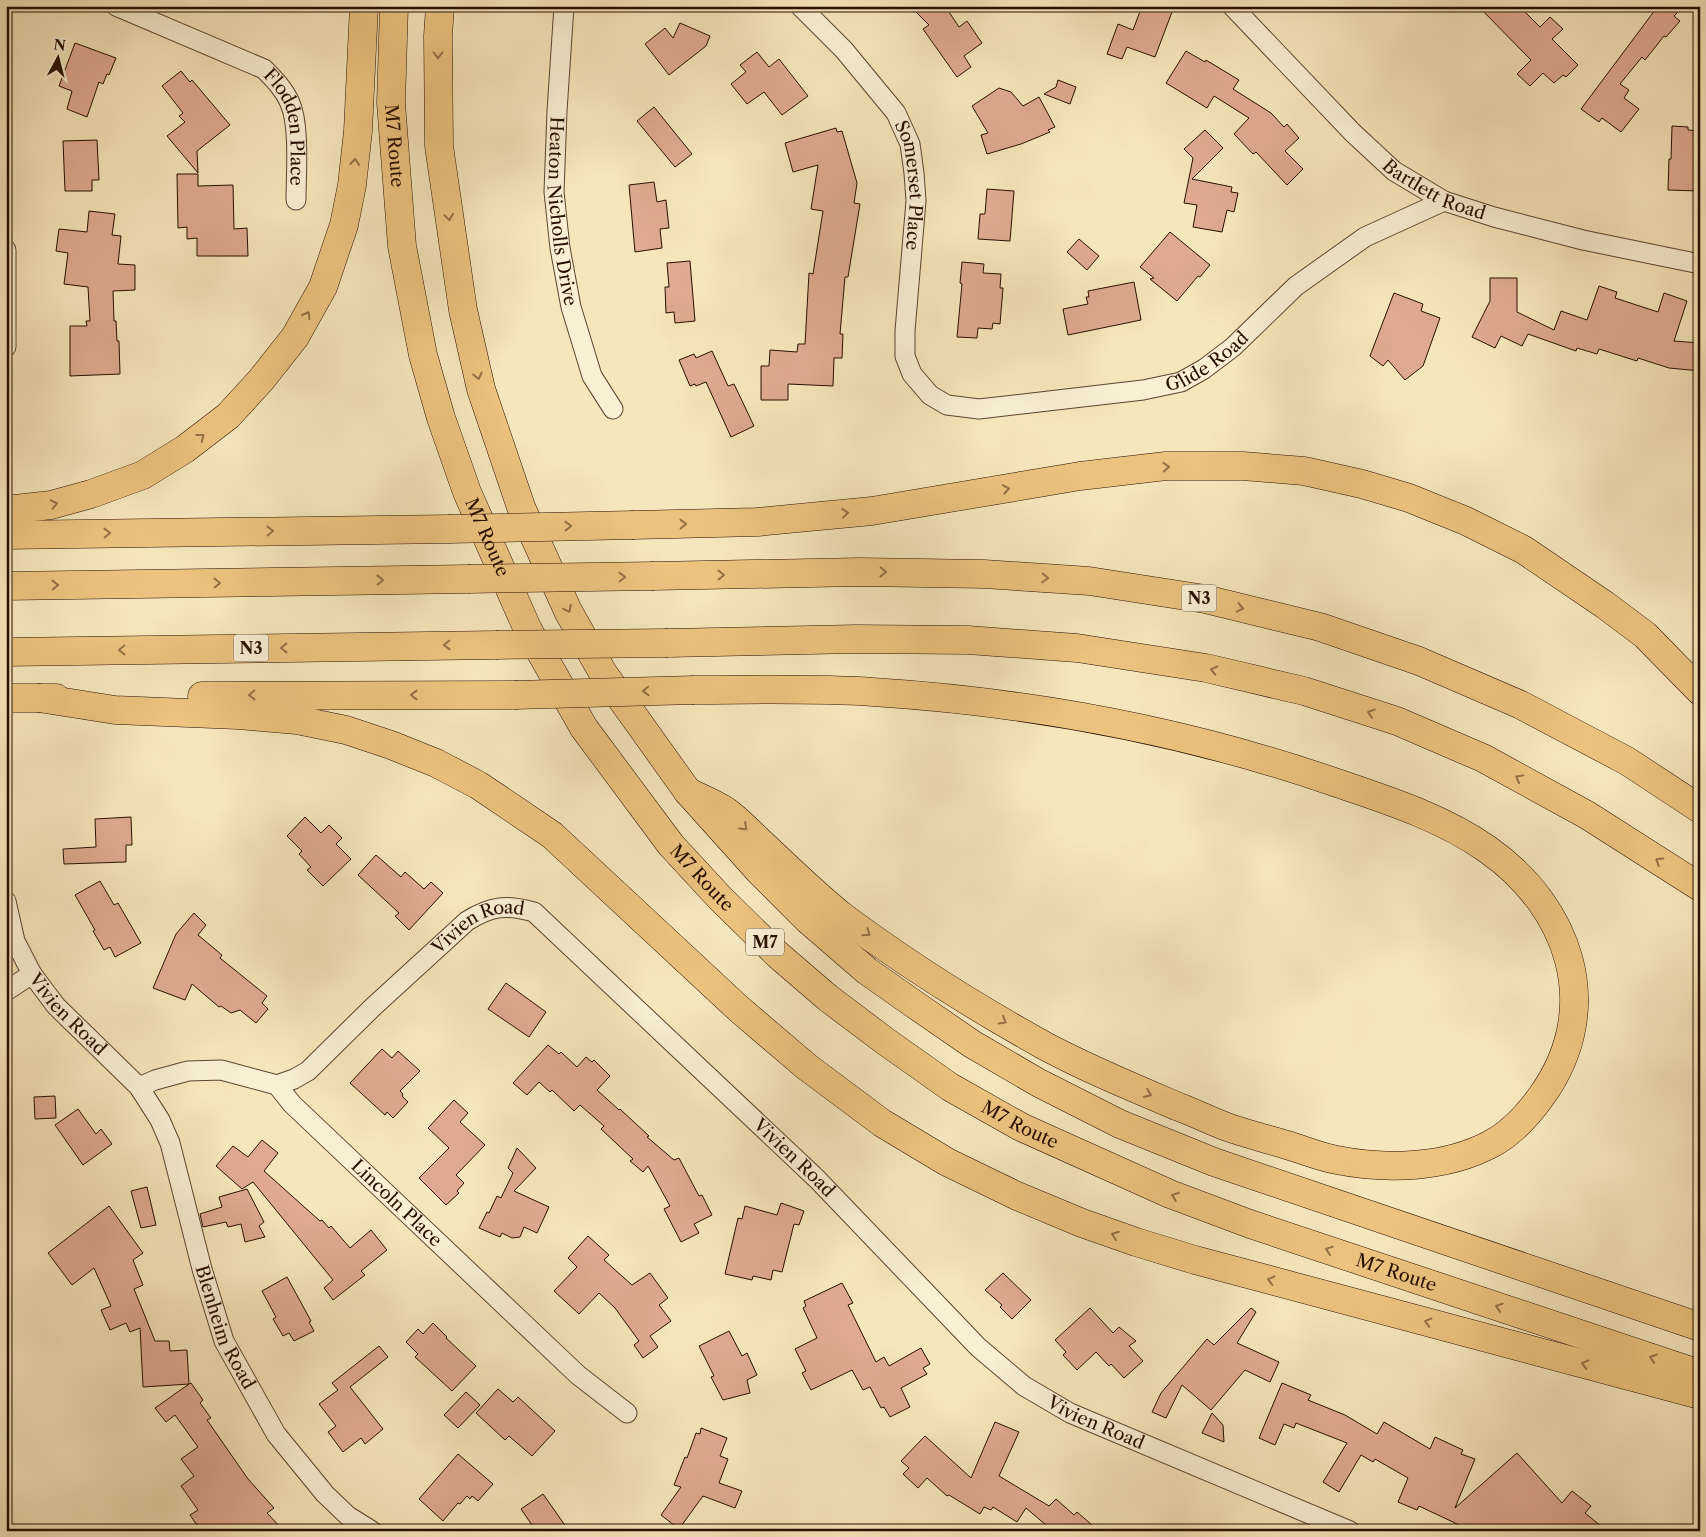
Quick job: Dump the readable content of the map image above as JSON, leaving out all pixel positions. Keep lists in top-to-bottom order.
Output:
{
  "streets": {
    "highway": ["M7 Route", "N3", "M7"],
    "street": [
      "Flodden Place",
      "Somerset Place",
      "Bartlett Road",
      "Heaton Nicholls Drive",
      "Glide Road",
      "Vivien Road",
      "Lincoln Place",
      "Blenheim Road"
    ]
  },
  "crossings": [
    ["Somerset Place", "Glide Road"],
    ["Bartlett Road", "Glide Road"],
    ["Vivien Road", "Lincoln Place"],
    ["Vivien Road", "Blenheim Road"]
  ],
  "north": "top"
}
